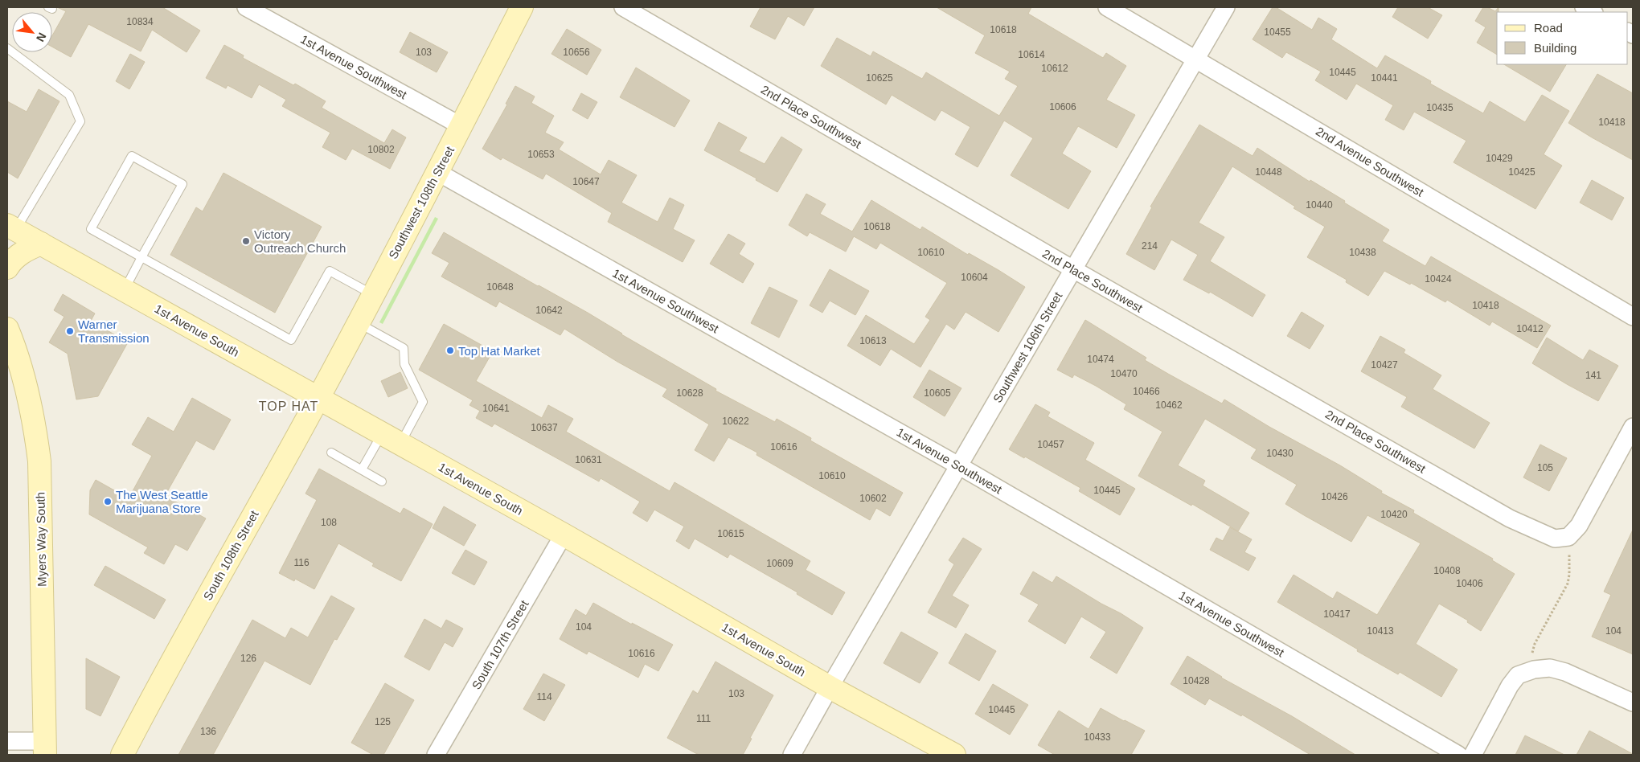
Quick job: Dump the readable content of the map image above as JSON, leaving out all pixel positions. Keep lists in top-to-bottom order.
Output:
{
  "streets": {
    "street": [
      "1st Avenue Southwest",
      "2nd Place Southwest",
      "2nd Avenue Southwest",
      "Southwest 108th Street",
      "1st Avenue South",
      "Southwest 106th Street",
      "Myers Way South",
      "South 108th Street",
      "South 107th Street"
    ]
  },
  "crossings": [
    ["1st Avenue Southwest", "Southwest 108th Street"],
    ["1st Avenue Southwest", "Southwest 106th Street"],
    ["2nd Place Southwest", "Southwest 106th Street"],
    ["2nd Avenue Southwest", "Southwest 106th Street"],
    ["Southwest 108th Street", "1st Avenue South"],
    ["Southwest 108th Street", "South 108th Street"],
    ["1st Avenue South", "Southwest 106th Street"],
    ["1st Avenue South", "South 108th Street"],
    ["1st Avenue South", "South 107th Street"]
  ],
  "districts": ["TOP HAT"],
  "places": [
    "Victory Outreach Church",
    "Warner Transmission",
    "Top Hat Market",
    "The West Seattle Marijuana Store"
  ],
  "house_numbers": [
    "10834",
    "10618",
    "10455",
    "103",
    "10656",
    "10614",
    "10612",
    "10445",
    "10625",
    "10441",
    "10606",
    "10435",
    "10418",
    "10802",
    "10653",
    "10429",
    "10448",
    "10425",
    "10647",
    "10440",
    "10618",
    "214",
    "10610",
    "10438",
    "10604",
    "10424",
    "10648",
    "10418",
    "10642",
    "10412",
    "10613",
    "10474",
    "10427",
    "10470",
    "141",
    "10466",
    "10628",
    "10605",
    "10462",
    "10641",
    "10622",
    "10637",
    "10457",
    "10616",
    "10430",
    "10631",
    "105",
    "10610",
    "10445",
    "10426",
    "10602",
    "10420",
    "108",
    "10615",
    "116",
    "10609",
    "10408",
    "10406",
    "10417",
    "104",
    "10413",
    "104",
    "10616",
    "126",
    "10428",
    "103",
    "114",
    "10445",
    "111",
    "125",
    "136",
    "10433"
  ],
  "legend": ["Road", "Building"],
  "north": "bottom right"
}
